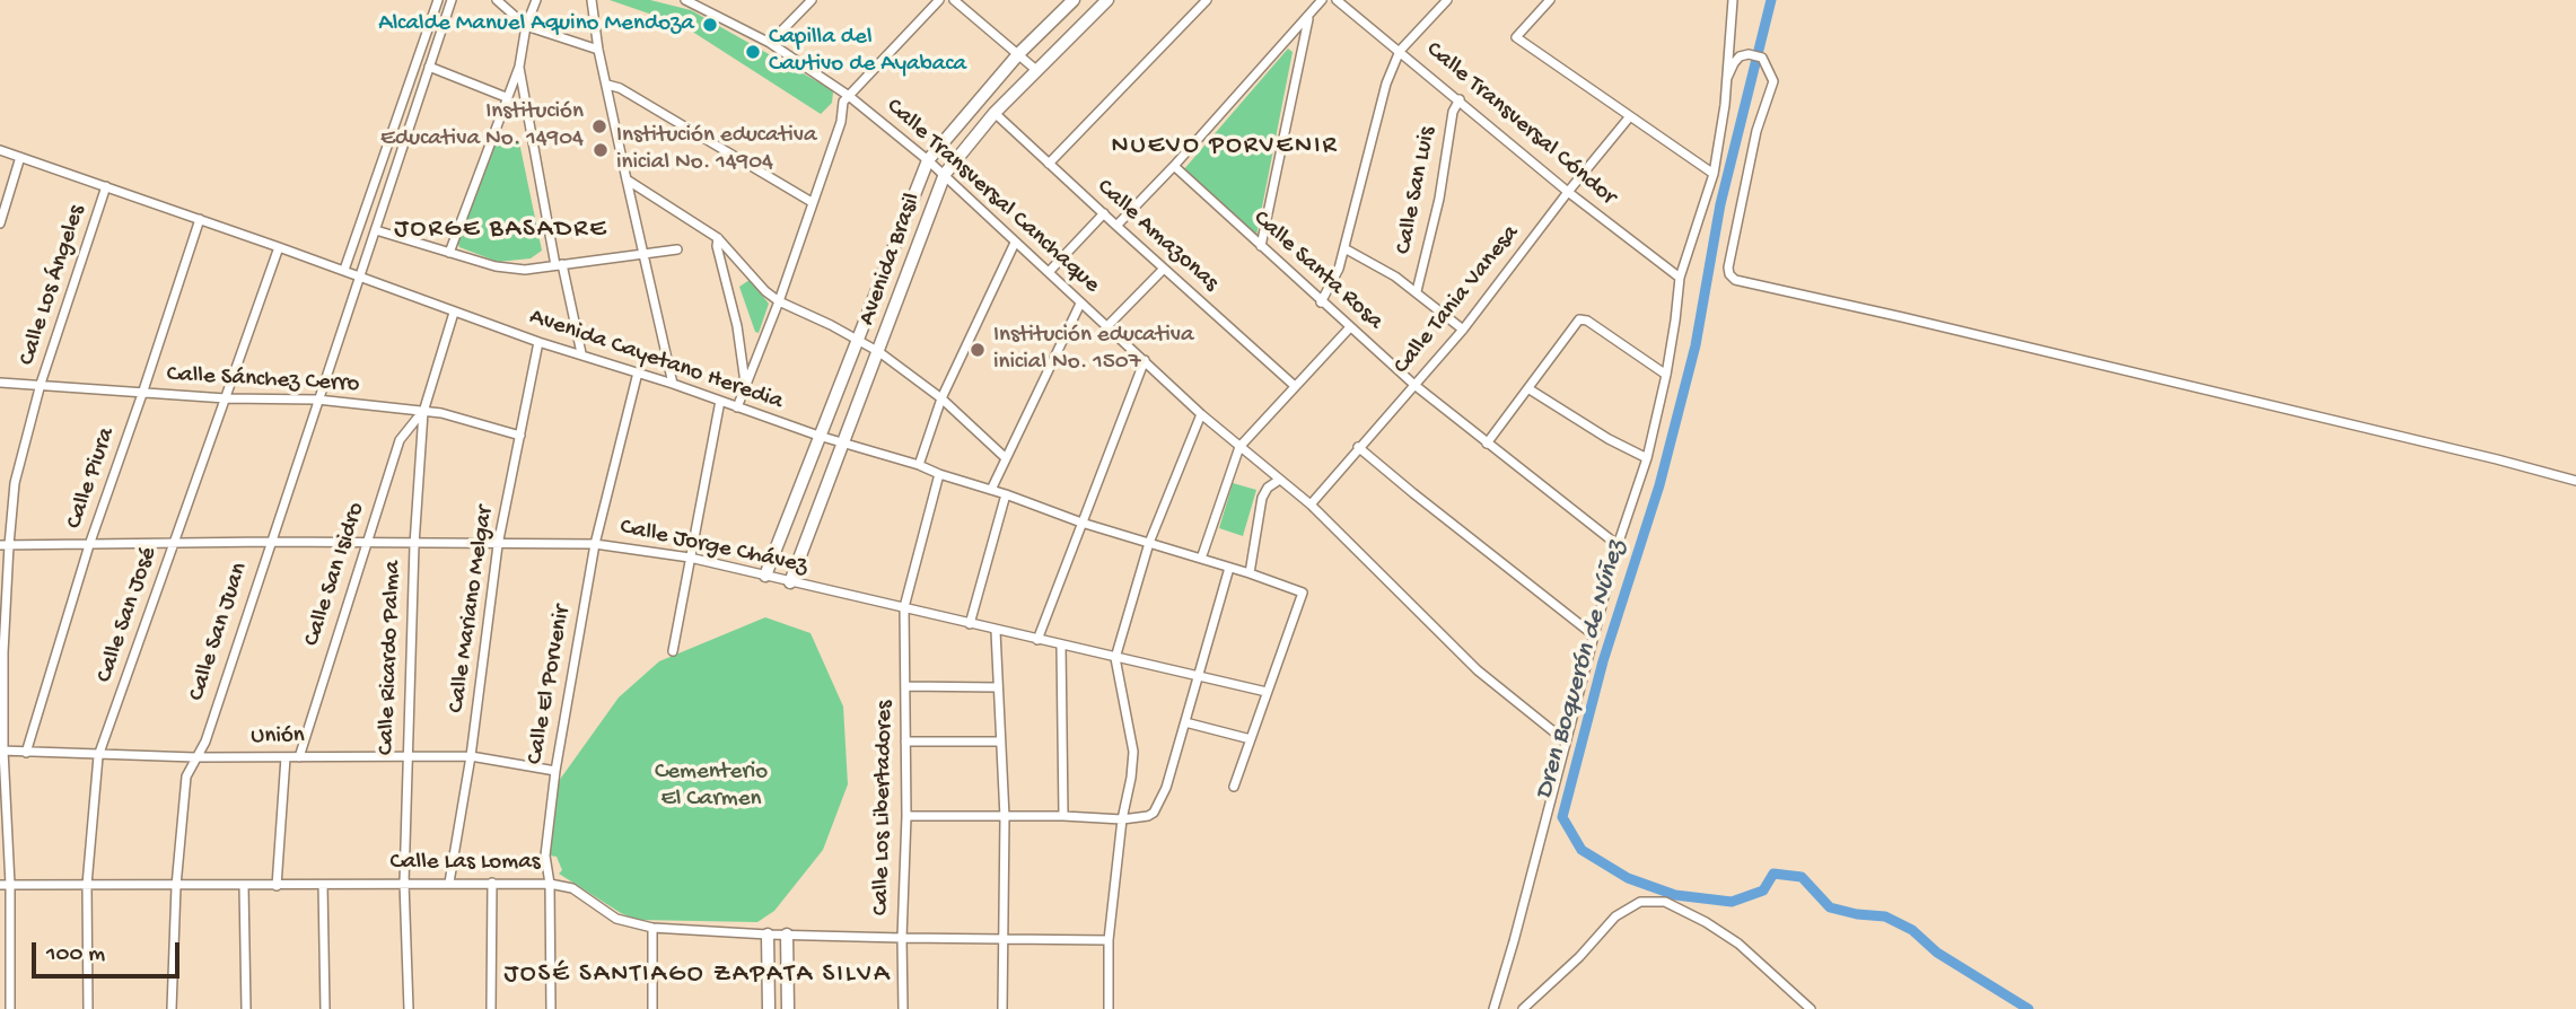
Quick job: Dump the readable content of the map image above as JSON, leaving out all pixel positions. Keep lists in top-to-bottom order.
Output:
{
  "streets": {
    "street": [
      "Calle Transversal Cóndor",
      "Calle San Luis",
      "Calle Transversal Canchaque",
      "Calle Amazonas",
      "Avenida Brasil",
      "Calle Santa Rosa",
      "Calle Los Ángeles",
      "Calle Tania Vanesa",
      "Avenida Cayetano Heredia",
      "Calle Sánchez Cerro",
      "Calle Piura",
      "Calle Jorge Chávez",
      "Calle San Isidro",
      "Calle Mariano Melgar",
      "Calle San José",
      "Calle San Juan",
      "Calle Ricardo Palma",
      "Calle El Porvenir",
      "Unión",
      "Calle Los Libertadores",
      "Calle Las Lomas"
    ]
  },
  "crossings": [
    ["Calle Transversal Cóndor", "Calle San Luis"],
    ["Calle Transversal Cóndor", "Calle Tania Vanesa"],
    ["Calle Transversal Canchaque", "Avenida Brasil"],
    ["Calle Transversal Canchaque", "Calle Tania Vanesa"],
    ["Calle Amazonas", "Avenida Brasil"],
    ["Avenida Brasil", "Avenida Cayetano Heredia"],
    ["Avenida Brasil", "Calle Jorge Chávez"],
    ["Calle Santa Rosa", "Calle Tania Vanesa"],
    ["Calle Los Ángeles", "Avenida Cayetano Heredia"],
    ["Calle Los Ángeles", "Calle Sánchez Cerro"],
    ["Calle Los Ángeles", "Calle Jorge Chávez"],
    ["Calle Los Ángeles", "Unión"],
    ["Calle Los Ángeles", "Calle Las Lomas"],
    ["Avenida Cayetano Heredia", "Calle Piura"],
    ["Avenida Cayetano Heredia", "Calle Jorge Chávez"],
    ["Avenida Cayetano Heredia", "Calle Mariano Melgar"],
    ["Avenida Cayetano Heredia", "Calle San José"],
    ["Avenida Cayetano Heredia", "Calle San Juan"],
    ["Avenida Cayetano Heredia", "Calle Ricardo Palma"],
    ["Avenida Cayetano Heredia", "Calle El Porvenir"],
    ["Avenida Cayetano Heredia", "Calle Los Libertadores"],
    ["Calle Sánchez Cerro", "Calle Piura"],
    ["Calle Sánchez Cerro", "Calle San Isidro"],
    ["Calle Sánchez Cerro", "Calle Mariano Melgar"],
    ["Calle Sánchez Cerro", "Calle San José"],
    ["Calle Sánchez Cerro", "Calle San Juan"],
    ["Calle Sánchez Cerro", "Calle Ricardo Palma"],
    ["Calle Piura", "Calle Jorge Chávez"],
    ["Calle Piura", "Unión"],
    ["Calle Jorge Chávez", "Calle San Isidro"],
    ["Calle Jorge Chávez", "Calle Mariano Melgar"],
    ["Calle Jorge Chávez", "Calle San José"],
    ["Calle Jorge Chávez", "Calle San Juan"],
    ["Calle Jorge Chávez", "Calle Ricardo Palma"],
    ["Calle Jorge Chávez", "Calle El Porvenir"],
    ["Calle Jorge Chávez", "Calle Los Libertadores"],
    ["Calle San Isidro", "Calle Ricardo Palma"],
    ["Calle San Isidro", "Unión"],
    ["Calle Mariano Melgar", "Unión"],
    ["Calle Mariano Melgar", "Calle Las Lomas"],
    ["Calle San José", "Unión"],
    ["Calle San José", "Calle Las Lomas"],
    ["Calle San Juan", "Unión"],
    ["Calle San Juan", "Calle Las Lomas"],
    ["Calle Ricardo Palma", "Unión"],
    ["Calle Ricardo Palma", "Calle Las Lomas"],
    ["Calle El Porvenir", "Unión"],
    ["Calle El Porvenir", "Calle Las Lomas"],
    ["Calle Los Libertadores", "Calle Las Lomas"]
  ],
  "districts": ["NUEVO PORVENIR", "JORGE BASADRE", "JOSÉ SANTIAGO ZAPATA SILVA"],
  "water": ["Dren Boquerón de Núñez"],
  "parks": ["Cementerio El Carmen"],
  "places": [
    "Alcalde Manuel Aquino Mendoza",
    "Capilla del Cautivo de Ayabaca",
    "Institución Educativa No. 14904",
    "Institución educativa inicial No. 14904",
    "Institución educativa inicial No. 1507"
  ],
  "scale_bar": "100 m"
}
